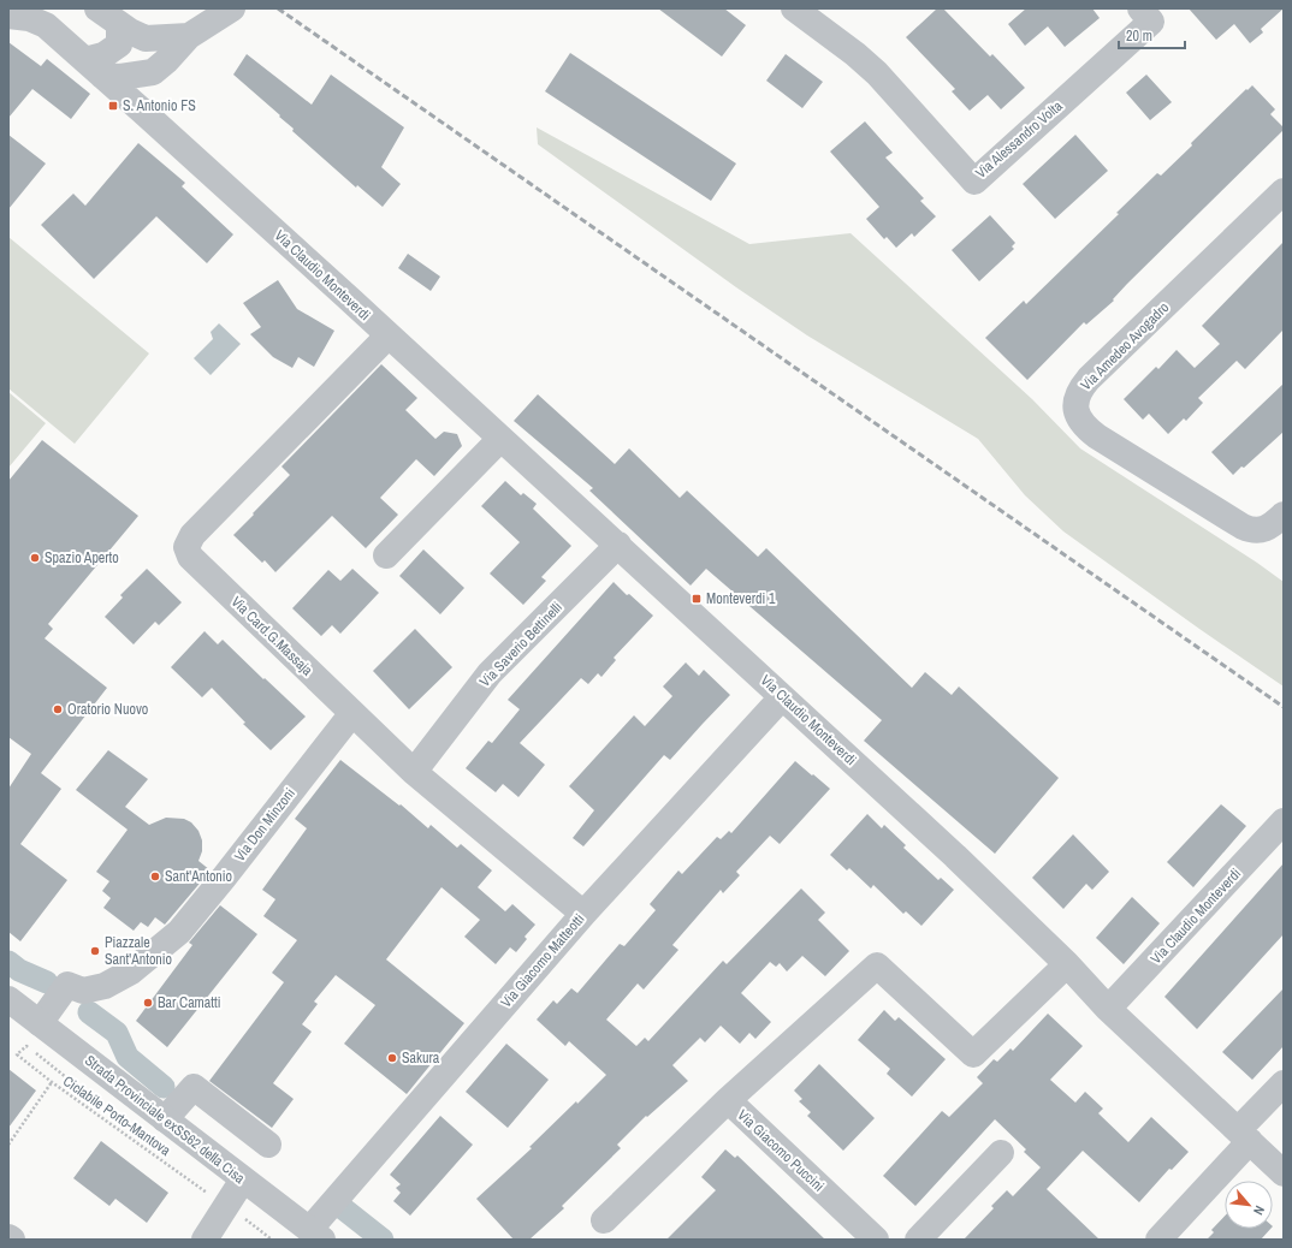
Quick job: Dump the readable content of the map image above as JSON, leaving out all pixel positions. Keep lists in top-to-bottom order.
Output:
{
  "streets": {
    "street": [
      "Via Alessandro Volta",
      "Via Claudio Monteverdi",
      "Via Amedeo Avogadro",
      "Via Card.G.Massaja",
      "Via Saverio Bettinelli",
      "Via Don Minzoni",
      "Via Giacomo Matteotti",
      "Strada Provinciale exSS62 della Cisa",
      "Via Giacomo Puccini"
    ],
    "path": ["Ciclabile Porto-Mantova"]
  },
  "crossings": [
    ["Via Claudio Monteverdi", "Via Card.G.Massaja"],
    ["Via Claudio Monteverdi", "Via Saverio Bettinelli"],
    ["Via Claudio Monteverdi", "Via Giacomo Matteotti"],
    ["Via Card.G.Massaja", "Via Saverio Bettinelli"],
    ["Via Card.G.Massaja", "Via Don Minzoni"],
    ["Via Card.G.Massaja", "Via Giacomo Matteotti"],
    ["Via Don Minzoni", "Strada Provinciale exSS62 della Cisa"],
    ["Via Giacomo Matteotti", "Strada Provinciale exSS62 della Cisa"]
  ],
  "places": {
    "transit": ["S. Antonio FS", "Monteverdi 1"],
    "other": [
      "Spazio Aperto",
      "Oratorio Nuovo",
      "Sant'Antonio",
      "Piazzale Sant'Antonio",
      "Bar Camatti",
      "Sakura"
    ]
  },
  "scale_bar": "20 m",
  "north": "bottom right"
}
